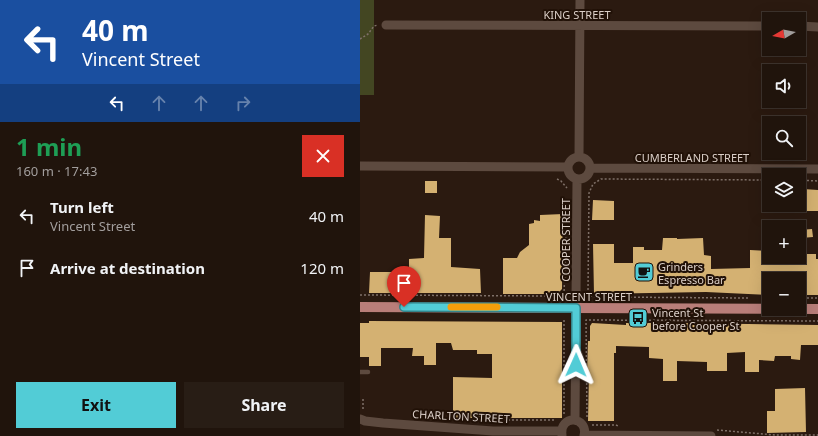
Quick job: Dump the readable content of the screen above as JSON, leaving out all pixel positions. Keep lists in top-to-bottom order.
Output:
{
  "streets": {
    "main road": ["VINCENT STREET"],
    "street": [
      "KING STREET",
      "CUMBERLAND STREET",
      "COOPER STREET",
      "CHARLTON STREET"
    ]
  },
  "crossings": [
    ["CUMBERLAND STREET", "COOPER STREET"],
    ["CUMBERLAND STREET", "VINCENT STREET"],
    ["COOPER STREET", "VINCENT STREET"]
  ],
  "places": {
    "cafe": ["Grinders Espresso Bar"],
    "bus stop": ["Vincent St before Cooper St"]
  },
  "north": "left",
  "page": {
    "turn": ["40 m", "Vincent Street"],
    "map_buttons": ["+", "−"],
    "heading": ["1 min", "160 m · 17:43"],
    "list": [
      {
        "name": "Turn left",
        "note": "Vincent Street",
        "value": "40 m"
      },
      {
        "name": "Arrive at destination",
        "value": "120 m"
      }
    ],
    "buttons": ["Exit", "Share"]
  }
}
